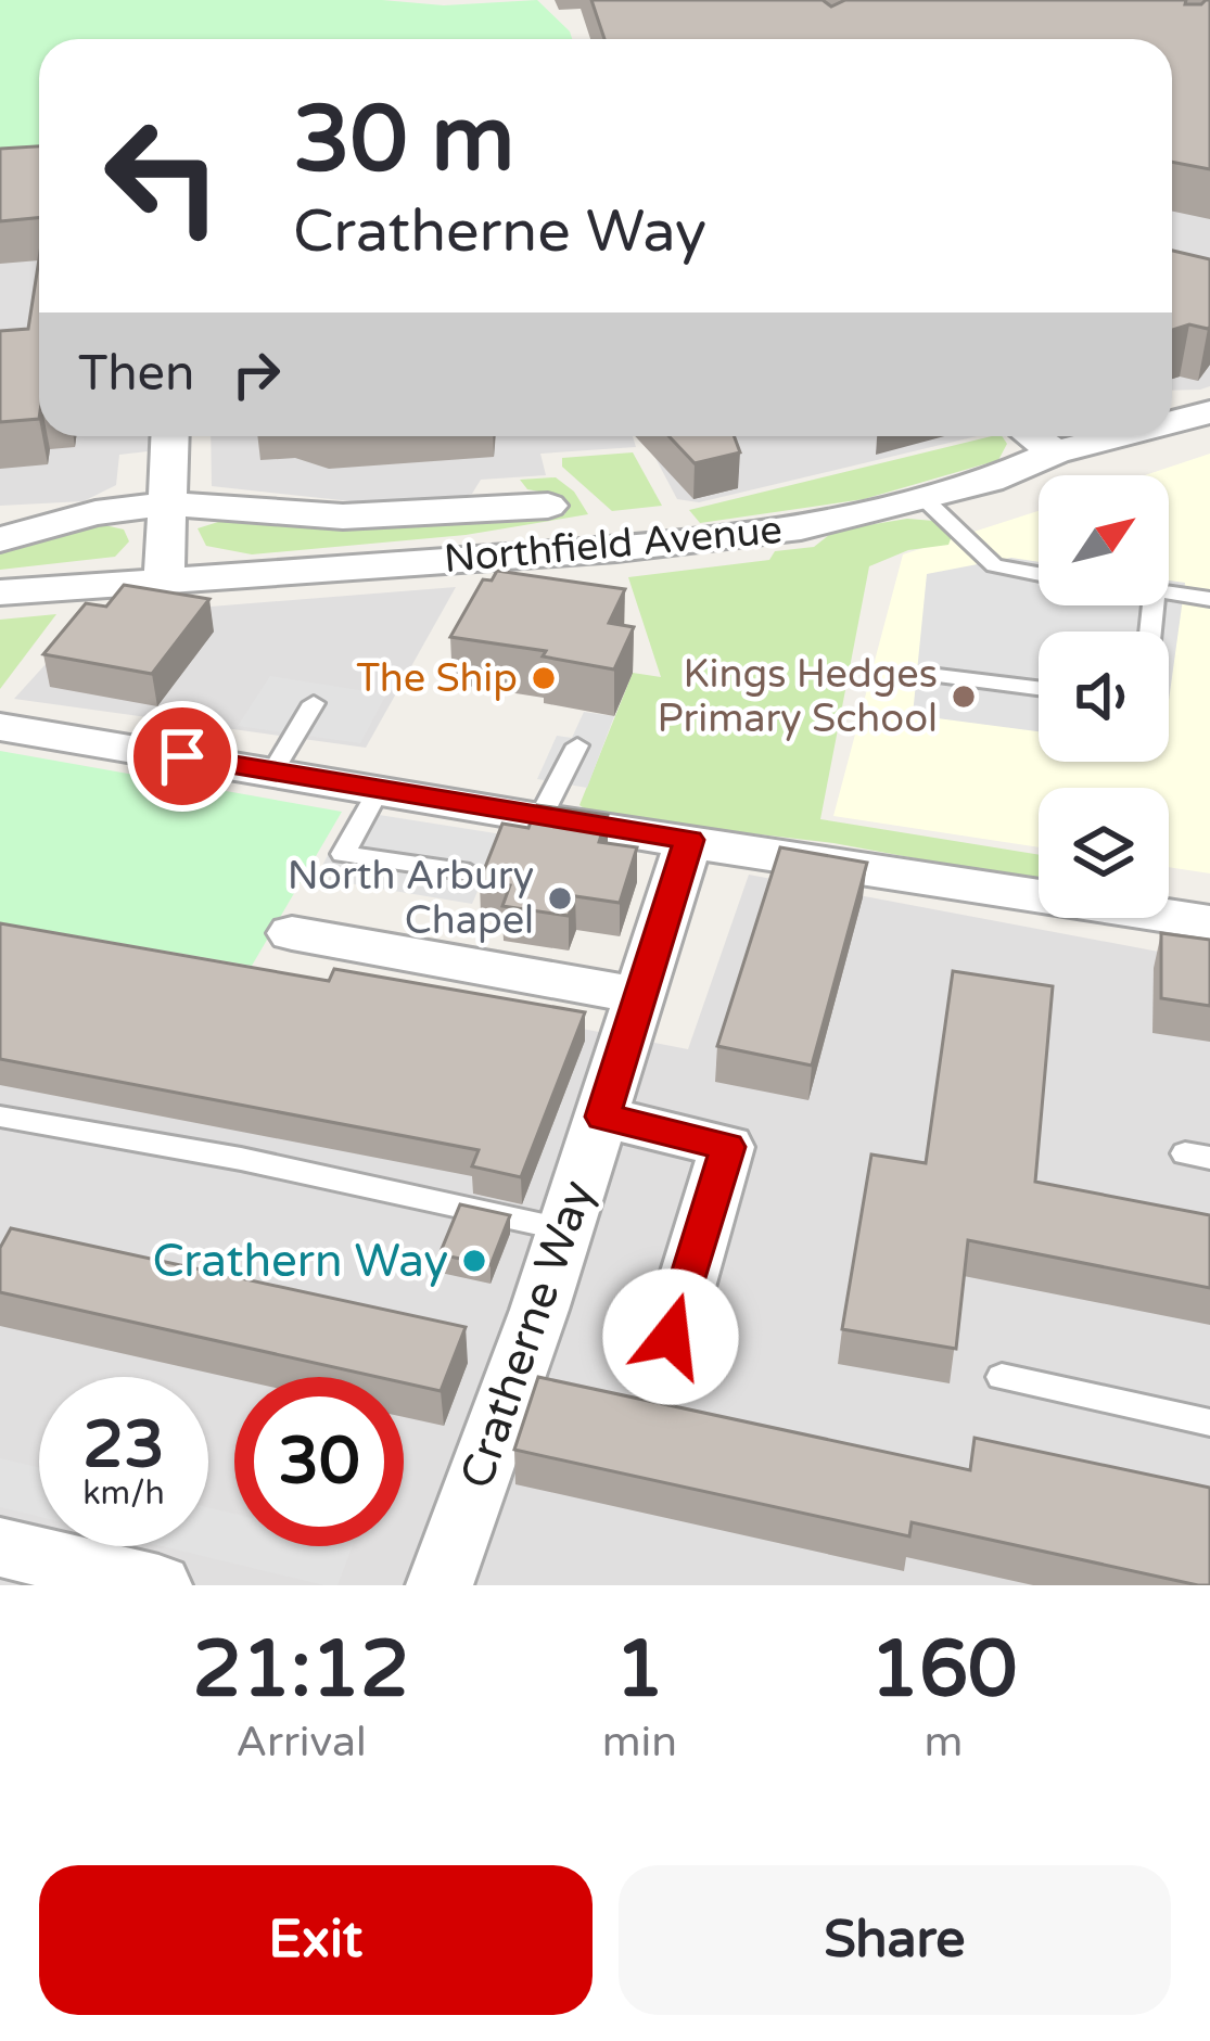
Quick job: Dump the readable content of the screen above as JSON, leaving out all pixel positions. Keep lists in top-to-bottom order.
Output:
{
  "streets": {
    "street": ["Northfield Avenue", "Cratherne Way"]
  },
  "places": [
    "The Ship",
    "Kings Hedges Primary School",
    "North Arbury Chapel",
    "Crathern Way"
  ],
  "north": "top right",
  "page": {
    "turn": ["30 m", "Cratherne Way"],
    "then": "Then",
    "speed": "23 km/h",
    "limit": "30",
    "eta": [
      "21:12",
      "Arrival",
      "1",
      "min",
      "160",
      "m"
    ],
    "buttons": ["Exit", "Share"]
  }
}
